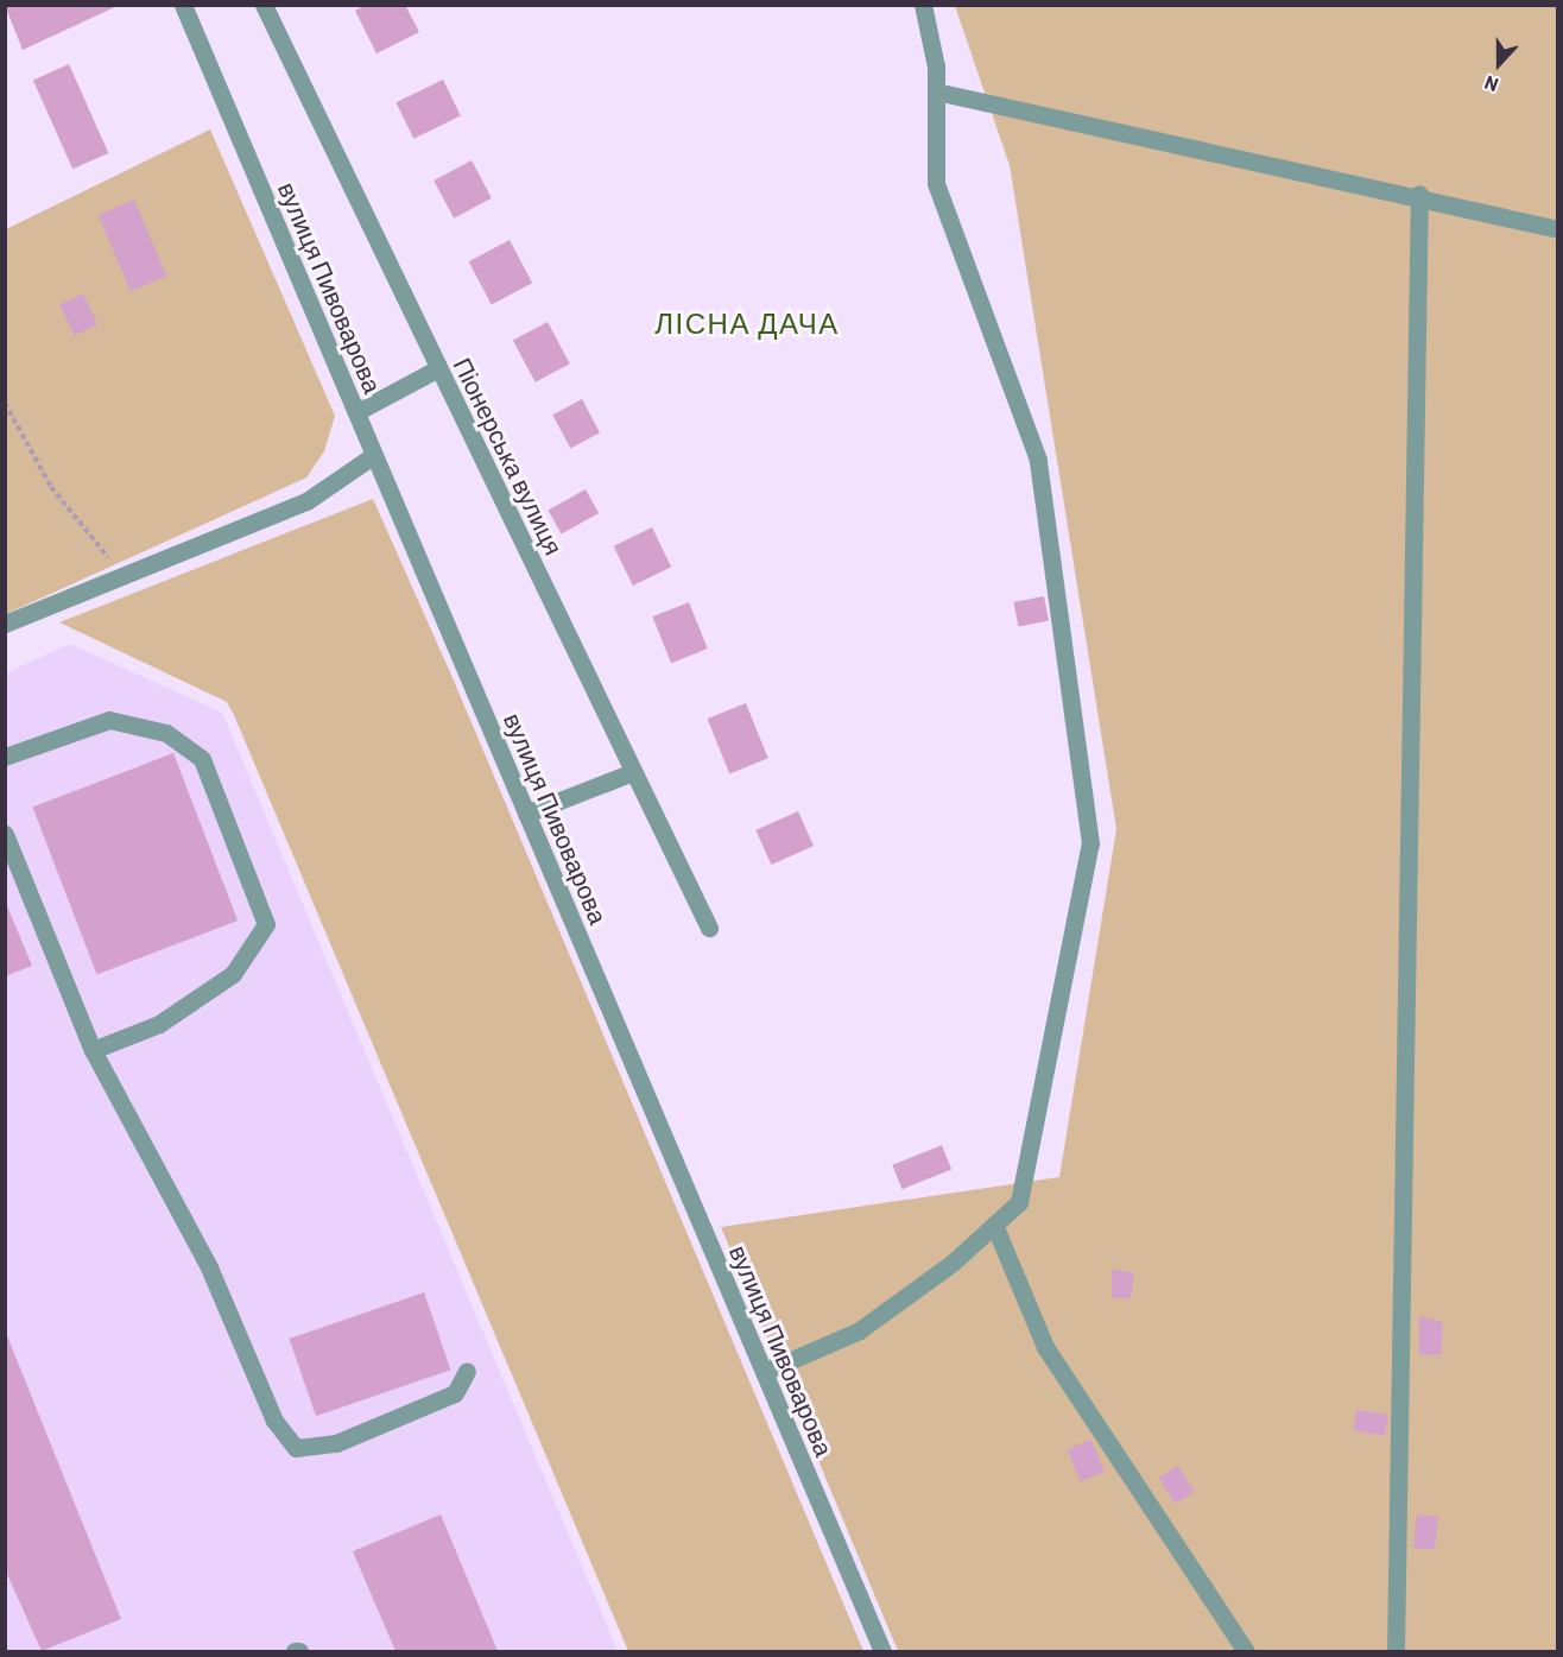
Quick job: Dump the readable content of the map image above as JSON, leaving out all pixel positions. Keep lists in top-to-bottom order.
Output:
{
  "streets": {
    "street": ["вулиця Пивоварова", "Піонерська вулиця"]
  },
  "districts": ["ЛІСНА ДАЧА"],
  "north": "bottom"
}
